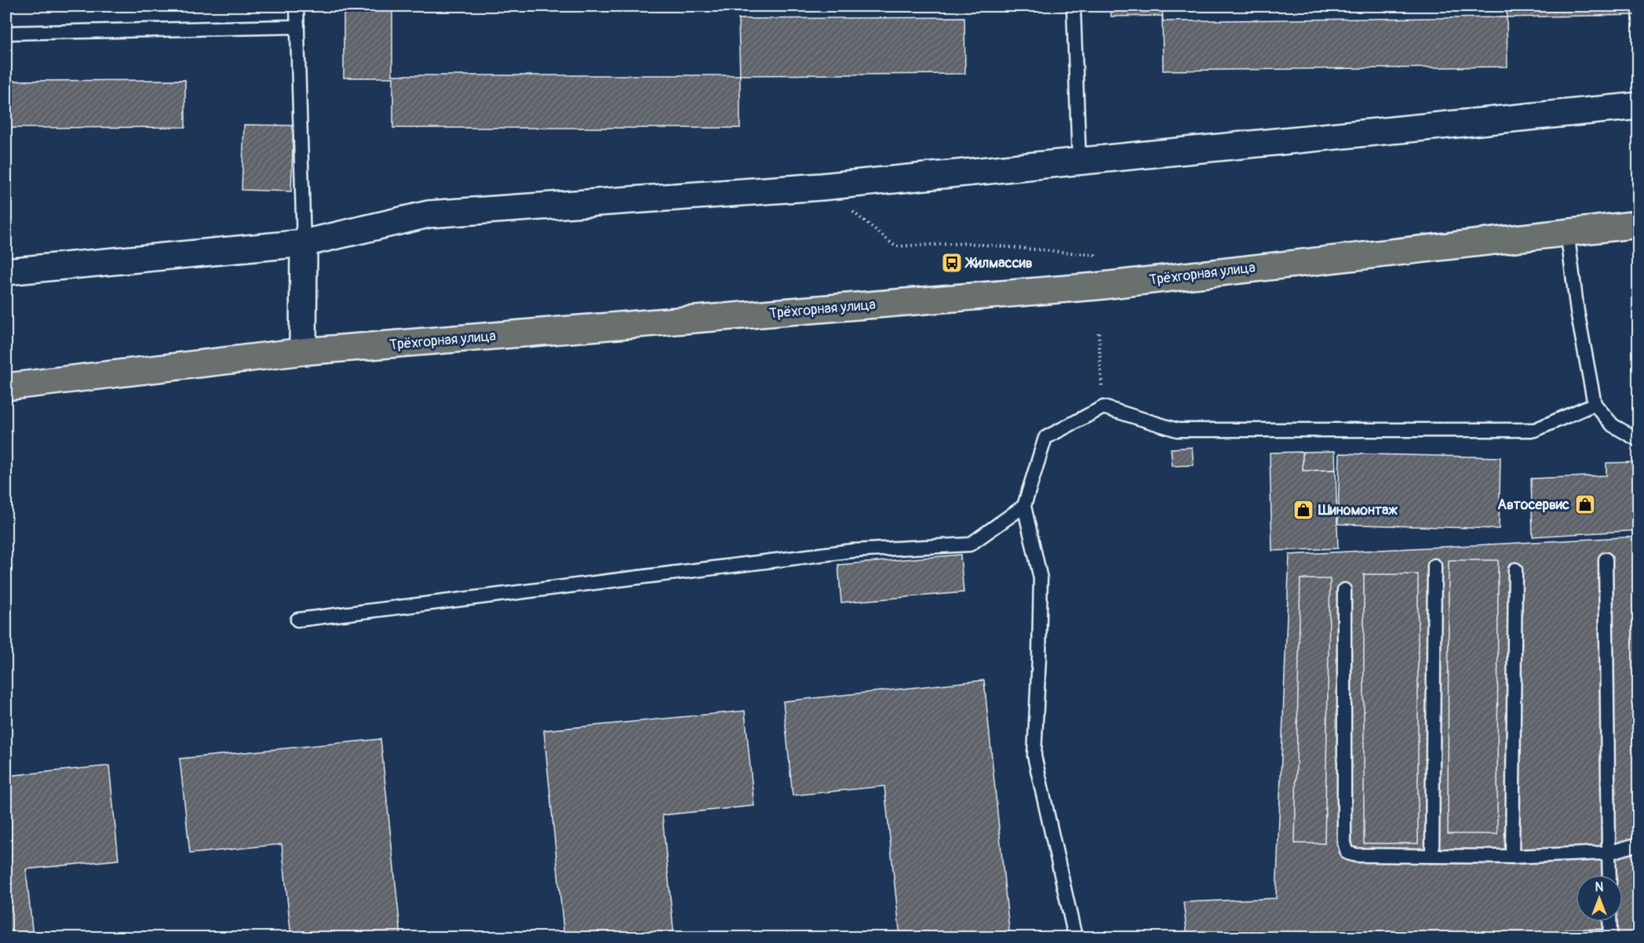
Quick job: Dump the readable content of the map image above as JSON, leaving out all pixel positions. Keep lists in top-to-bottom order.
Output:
{
  "streets": {
    "highway": ["Трёхгорная улица"]
  },
  "places": {
    "bus stop": ["Жилмассив"],
    "shop": ["Автосервис", "Шиномонтаж"]
  },
  "north": "top"
}
